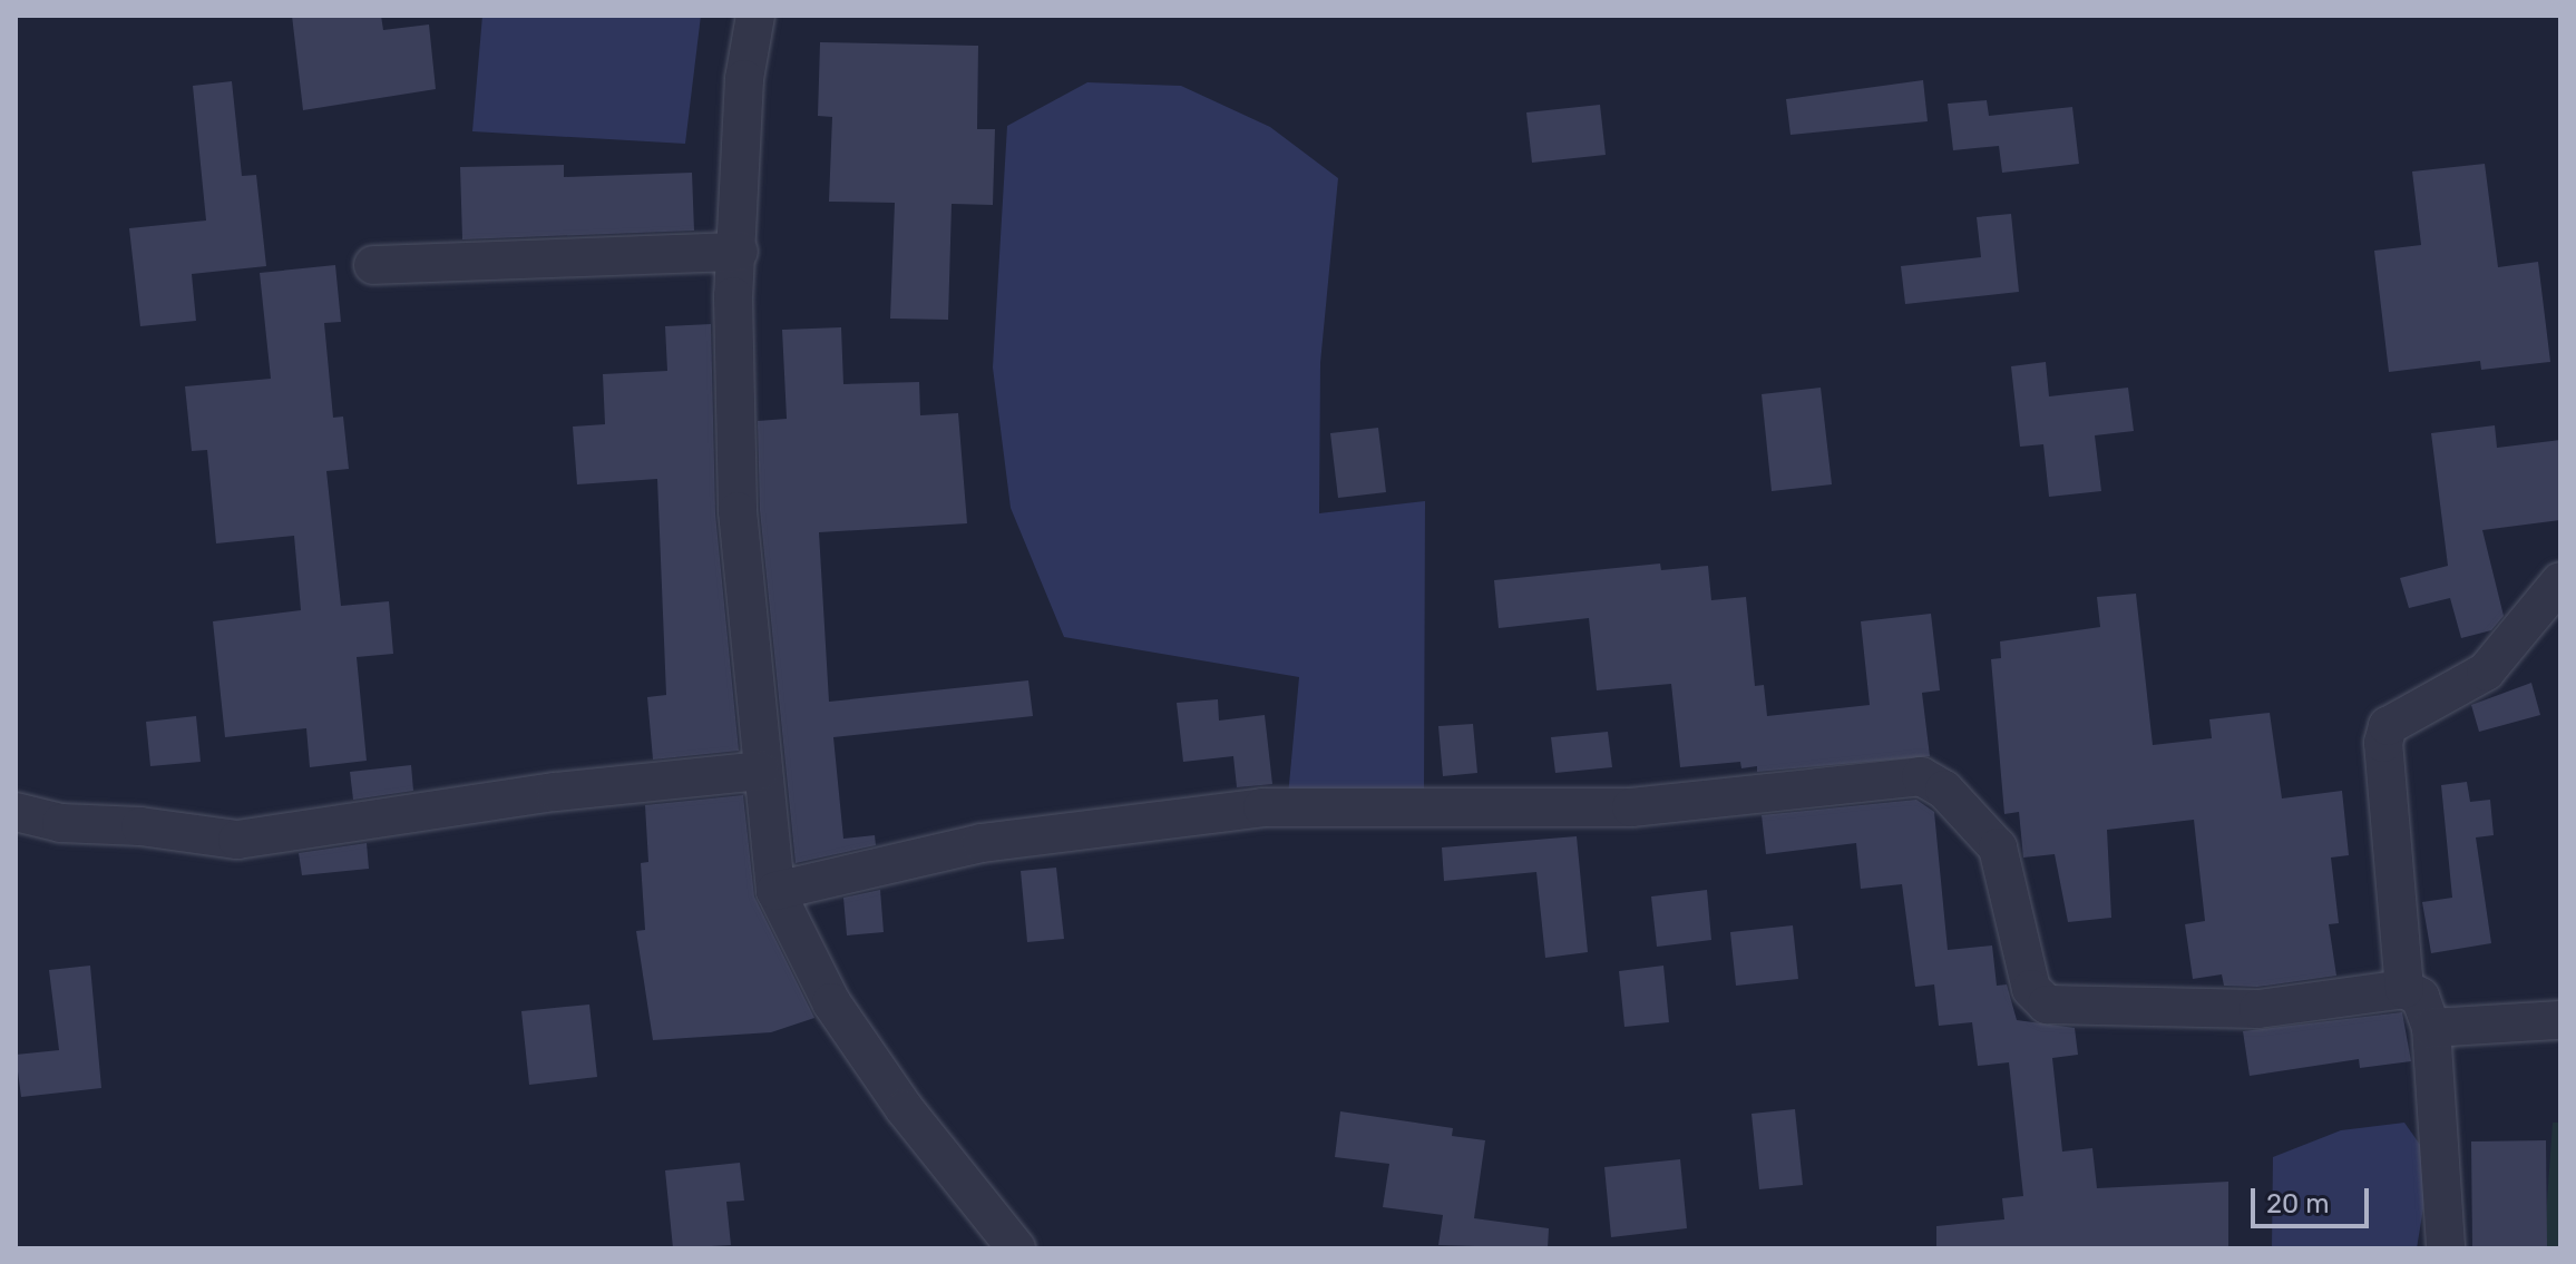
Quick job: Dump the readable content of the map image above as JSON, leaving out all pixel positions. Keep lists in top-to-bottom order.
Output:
{
  "scale_bar": "20 m"
}
